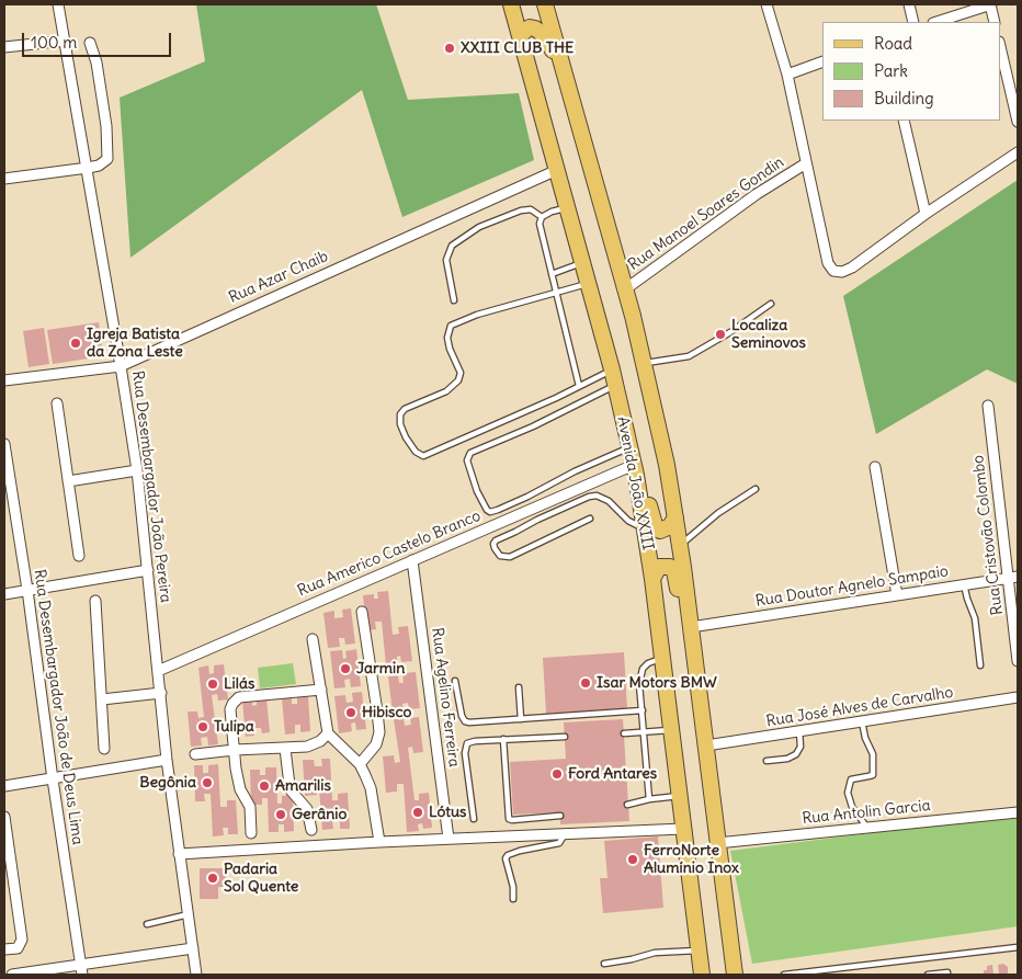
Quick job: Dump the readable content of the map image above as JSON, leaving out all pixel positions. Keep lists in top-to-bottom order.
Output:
{
  "streets": {
    "main road": ["Avenida João XXIII"],
    "street": [
      "Rua Manoel Soares Gondin",
      "Rua Azar Chaib",
      "Rua Desembargador João Pereira",
      "Rua Cristovão Colombo",
      "Rua Americo Castelo Branco",
      "Rua Doutor Agnelo Sampaio",
      "Rua Agelino Ferreira",
      "Rua Desembargador João de Deus Lima",
      "Rua José Alves de Carvalho",
      "Rua Antolin Garcia"
    ]
  },
  "crossings": [
    ["Rua Azar Chaib", "Avenida João XXIII"],
    ["Rua Azar Chaib", "Rua Desembargador João Pereira"],
    ["Avenida João XXIII", "Rua Americo Castelo Branco"],
    ["Rua Desembargador João Pereira", "Rua Americo Castelo Branco"],
    ["Rua Cristovão Colombo", "Rua Doutor Agnelo Sampaio"],
    ["Rua Americo Castelo Branco", "Rua Agelino Ferreira"]
  ],
  "places": [
    "XXIII CLUB THE",
    "Localiza Seminovos",
    "Igreja Batista da Zona Leste",
    "Jarmin",
    "Isar Motors BMW",
    "Lilás",
    "Hibisco",
    "Tulipa",
    "Ford Antares",
    "Begônia",
    "Amarilis",
    "Lótus",
    "Gerânio",
    "FerroNorte Alumínio Inox",
    "Padaria Sol Quente"
  ],
  "legend": ["Road", "Park", "Building"],
  "scale_bar": "100 m"
}
